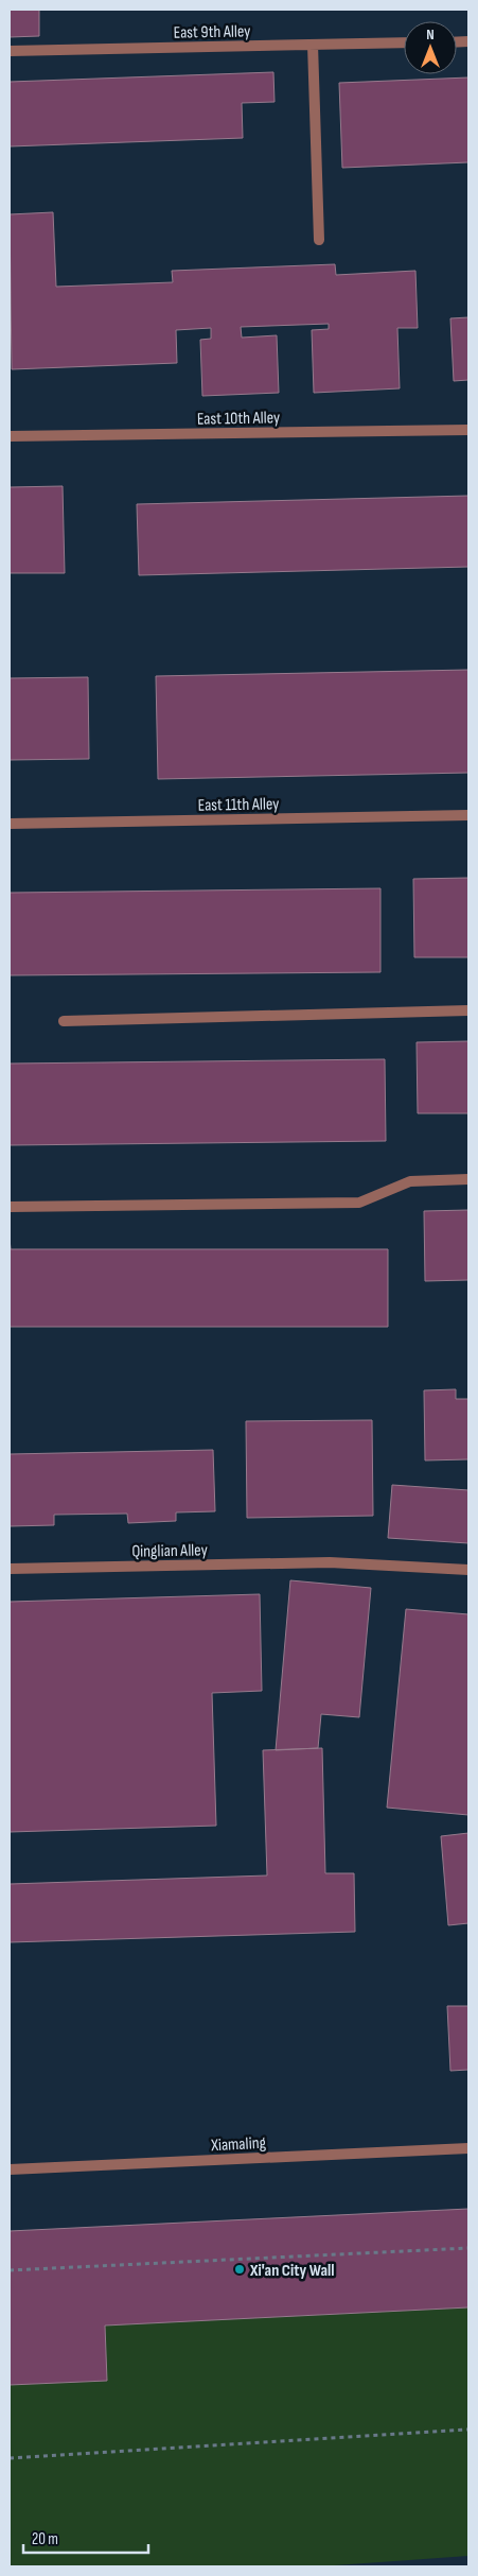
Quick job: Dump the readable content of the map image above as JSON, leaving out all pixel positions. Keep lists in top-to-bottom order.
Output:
{
  "streets": {
    "street": [
      "East 9th Alley",
      "East 10th Alley",
      "East 11th Alley",
      "Qinglian Alley",
      "Xiamaling"
    ]
  },
  "places": ["Xi'an City Wall"],
  "scale_bar": "20 m",
  "north": "top"
}
